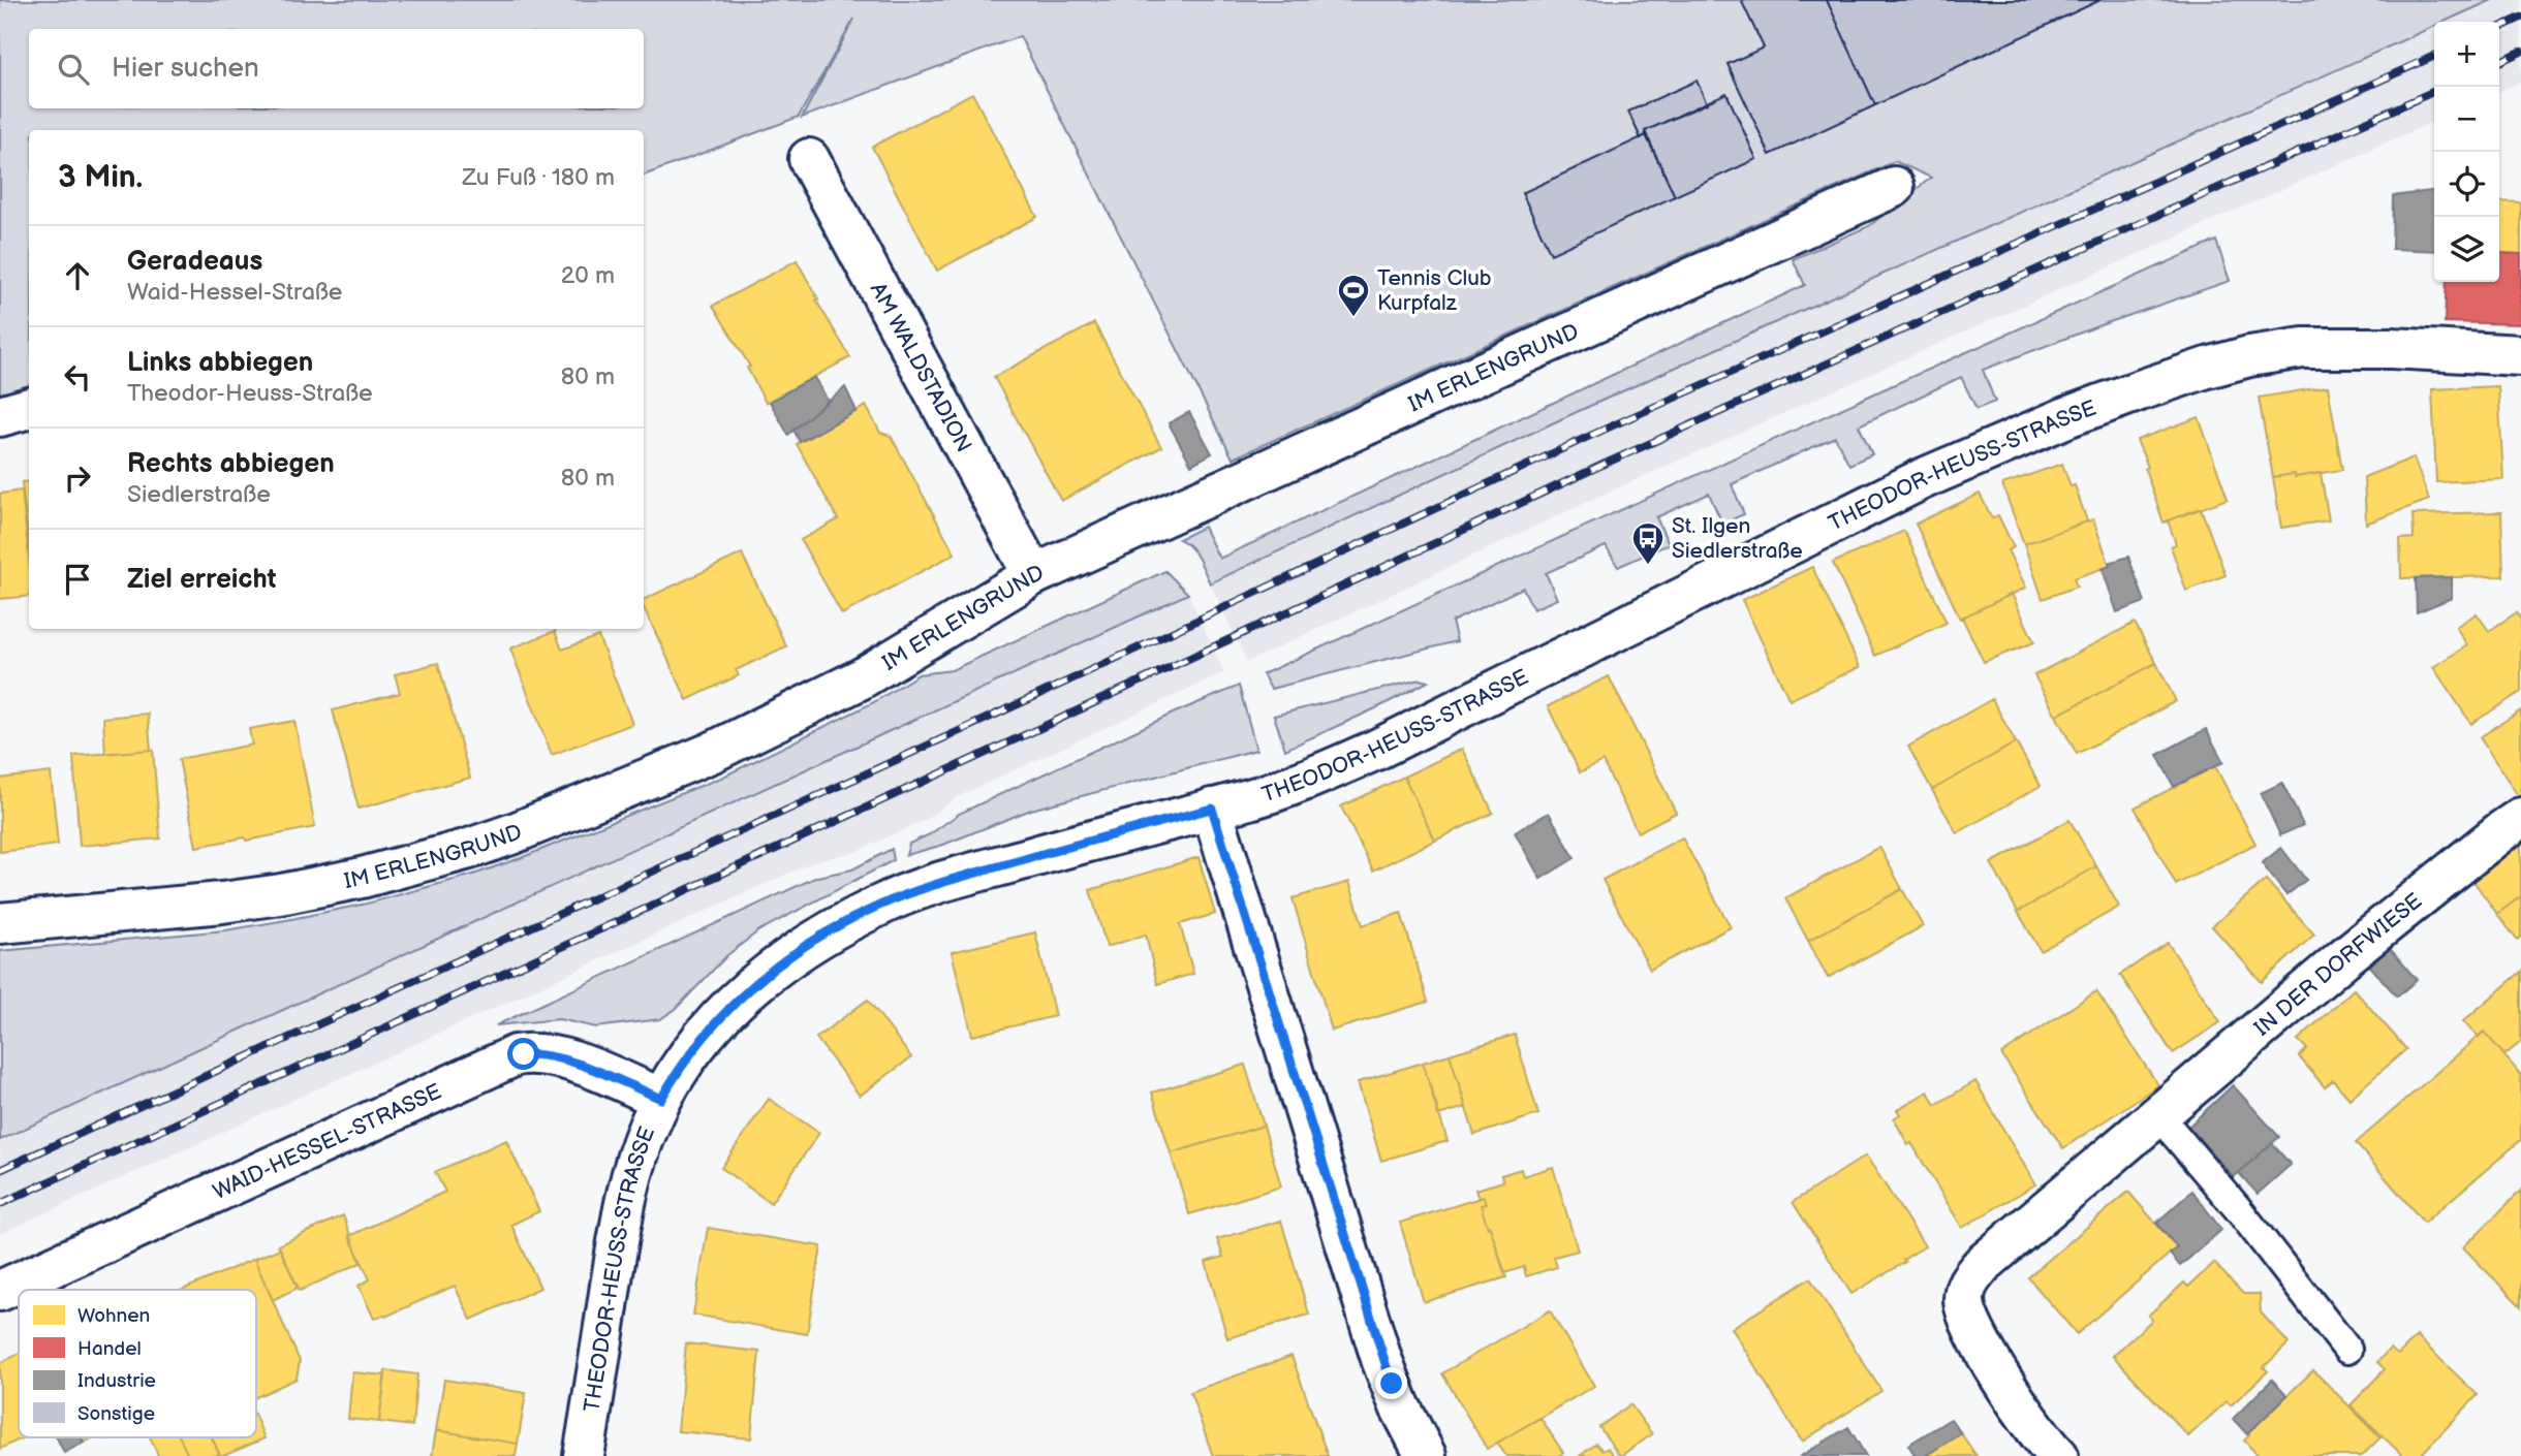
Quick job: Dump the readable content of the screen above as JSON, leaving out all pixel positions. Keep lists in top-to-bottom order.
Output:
{
  "streets": {
    "street": [
      "AM WALDSTADION",
      "IM ERLENGRUND",
      "THEODOR-HEUSS-STRASSE",
      "IN DER DORFWIESE",
      "WAID-HESSEL-STRASSE"
    ]
  },
  "crossings": [
    ["AM WALDSTADION", "IM ERLENGRUND"],
    ["THEODOR-HEUSS-STRASSE", "WAID-HESSEL-STRASSE"]
  ],
  "places": {
    "sports": ["Tennis Club Kurpfalz"],
    "bus stop": ["St. Ilgen Siedlerstraße"]
  },
  "legend": [
    "Wohnen",
    "Handel",
    "Industrie",
    "Sonstige"
  ],
  "page": {
    "map_buttons": ["+", "−"],
    "search": "Hier suchen",
    "heading": ["3 Min.", "Zu Fuß · 180 m"],
    "list": [
      ["Geradeaus", "Waid-Hessel-Straße", "20 m"],
      ["Links abbiegen", "Theodor-Heuss-Straße", "80 m"],
      ["Rechts abbiegen", "Siedlerstraße", "80 m"],
      "Ziel erreicht"
    ]
  }
}
